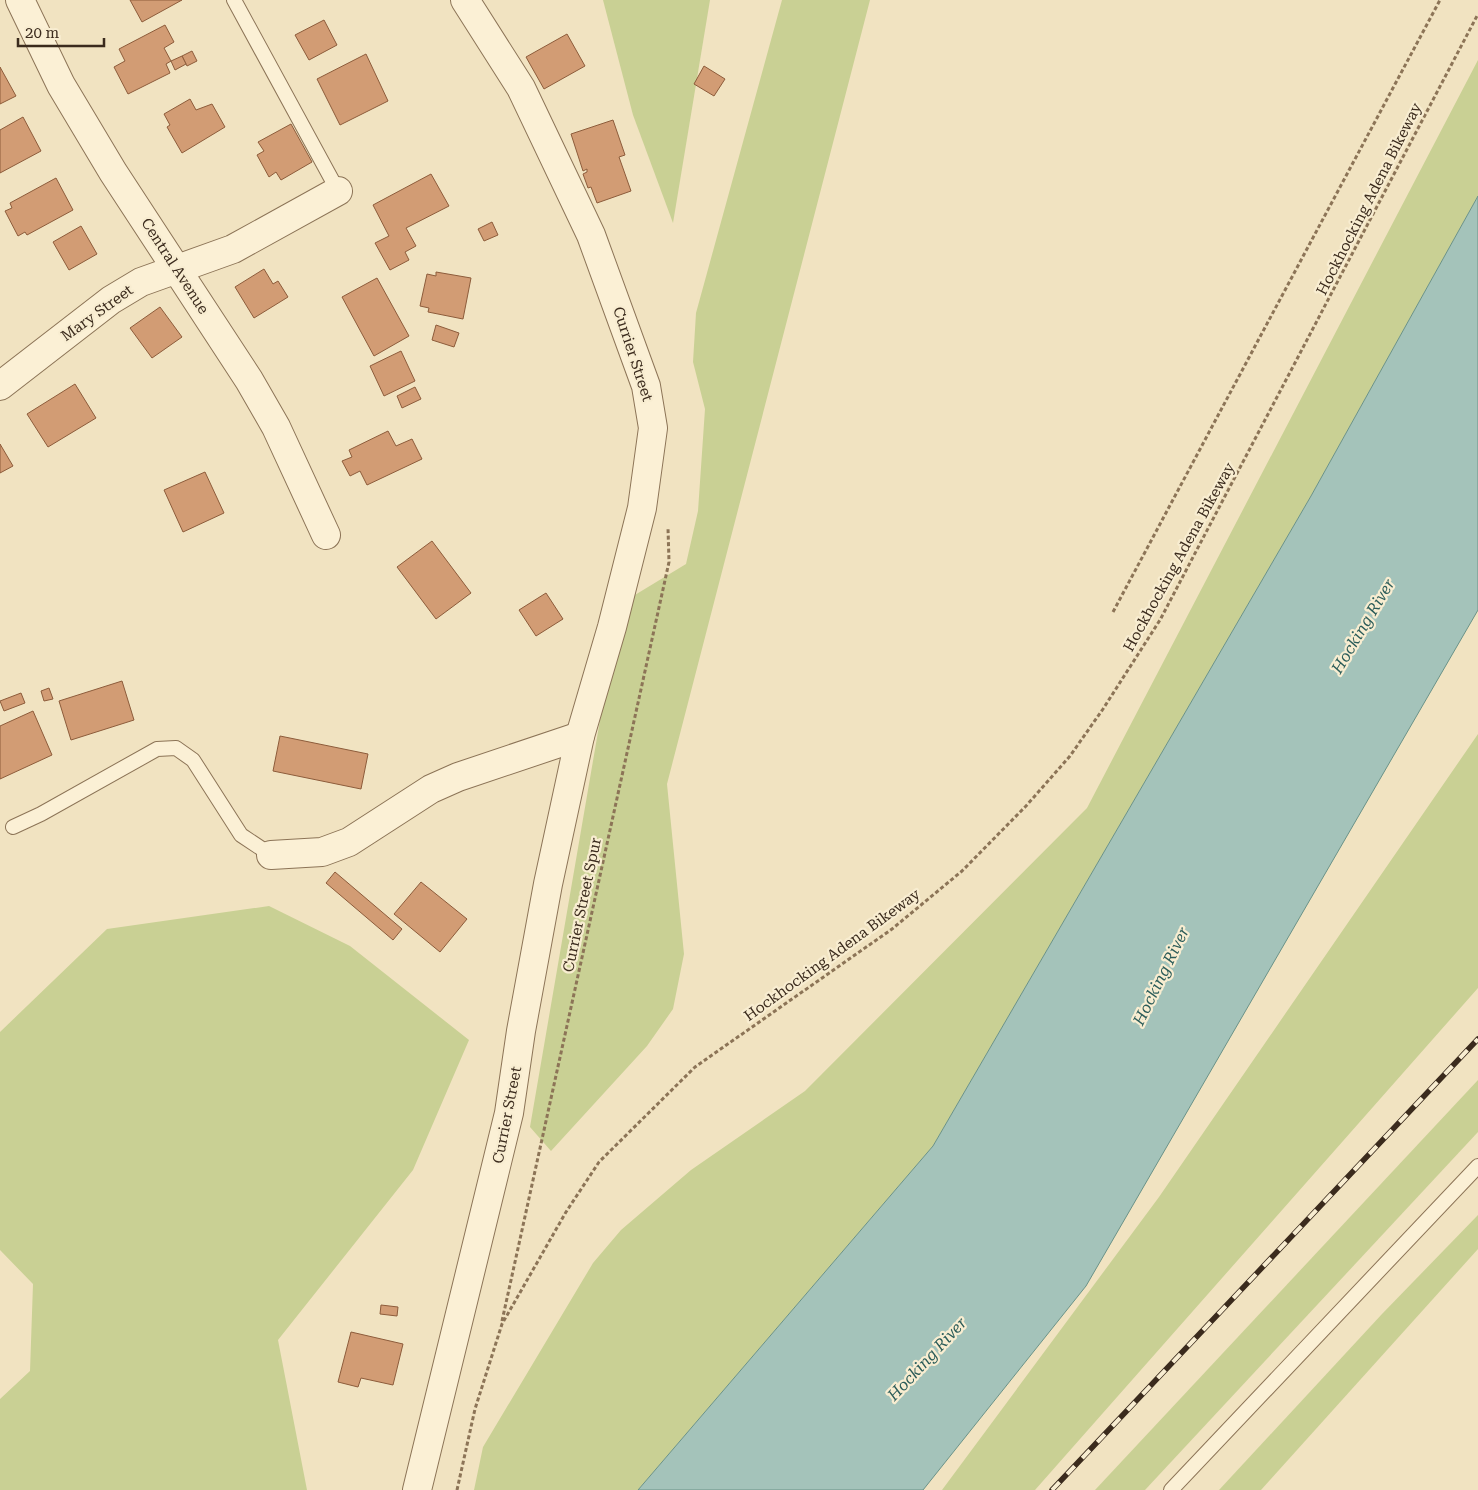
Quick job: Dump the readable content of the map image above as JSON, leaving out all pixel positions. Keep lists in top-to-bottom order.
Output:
{
  "streets": {
    "street": ["Central Avenue", "Mary Street", "Currier Street"],
    "path": ["Hockhocking Adena Bikeway", "Currier Street Spur"]
  },
  "crossings": [
    ["Hockhocking Adena Bikeway", "Currier Street Spur"],
    ["Central Avenue", "Mary Street"],
    ["Currier Street", "Currier Street Spur"]
  ],
  "water": ["Hocking River"],
  "scale_bar": "20 m"
}
